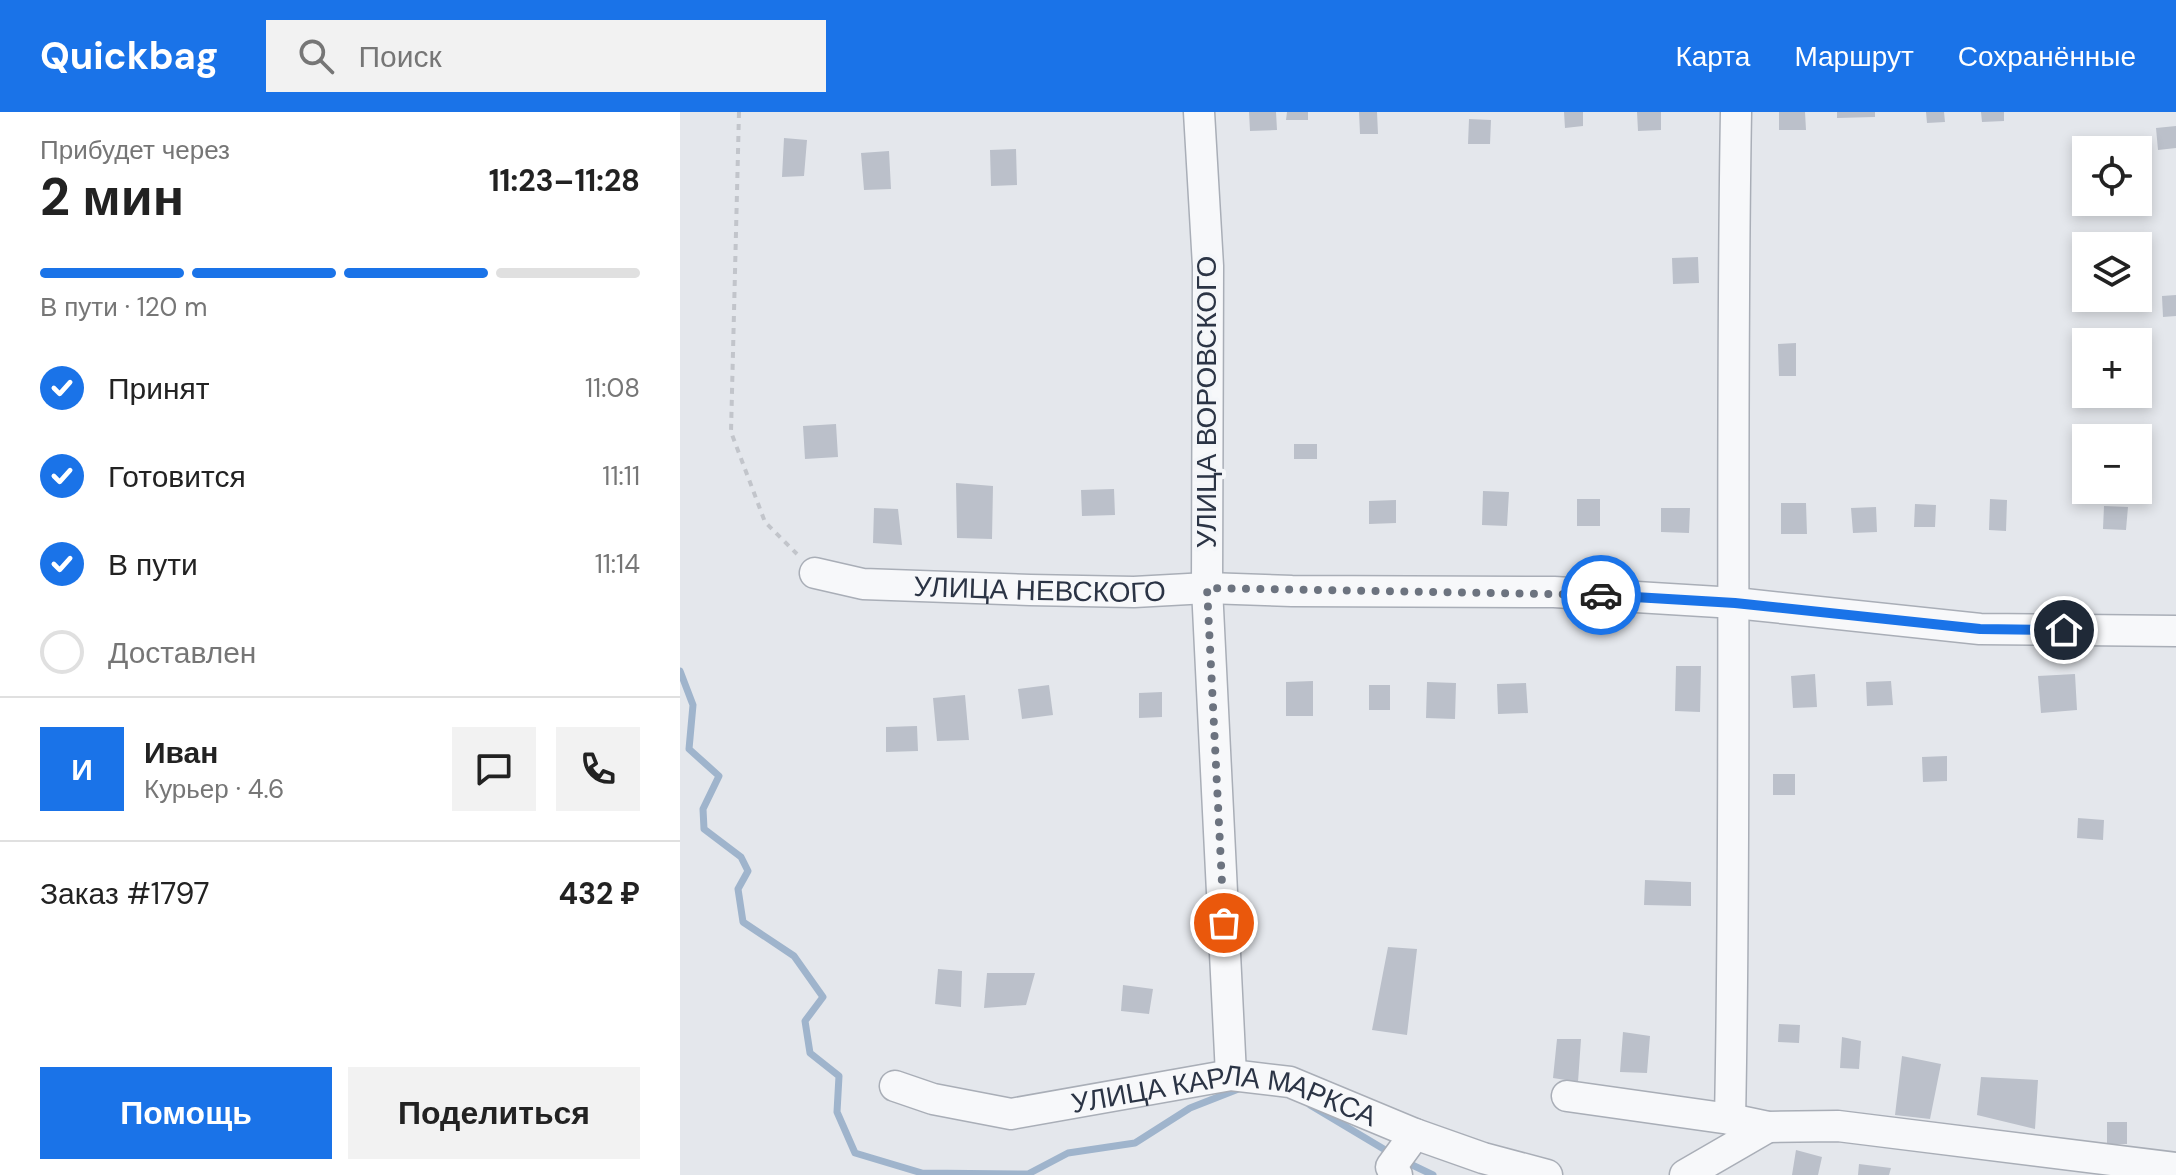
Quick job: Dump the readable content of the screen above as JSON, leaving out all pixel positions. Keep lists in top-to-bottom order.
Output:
{
  "streets": {
    "street": ["УЛИЦА ВОРОВСКОГО", "УЛИЦА НЕВСКОГО", "УЛИЦА КАРЛА МАРКСА"]
  },
  "crossings": [
    ["УЛИЦА ВОРОВСКОГО", "УЛИЦА НЕВСКОГО"],
    ["УЛИЦА ВОРОВСКОГО", "УЛИЦА КАРЛА МАРКСА"]
  ],
  "page": {
    "header": "Quickbag",
    "search": "Поиск",
    "nav": ["Карта", "Маршрут", "Сохранённые"],
    "heading": ["2 мин", "Прибудет через", "11:23–11:28"],
    "panel": [
      "Иван",
      "Курьер · 4.6",
      "Заказ #1797",
      "432 ₽"
    ],
    "map_buttons": ["+", "−"],
    "bar": "В пути · 120 m",
    "list": [
      ["Принят", "11:08"],
      ["Готовится", "11:11"],
      ["В пути", "11:14"],
      "Доставлен"
    ],
    "round": "И",
    "buttons": ["Помощь", "Поделиться"]
  }
}
